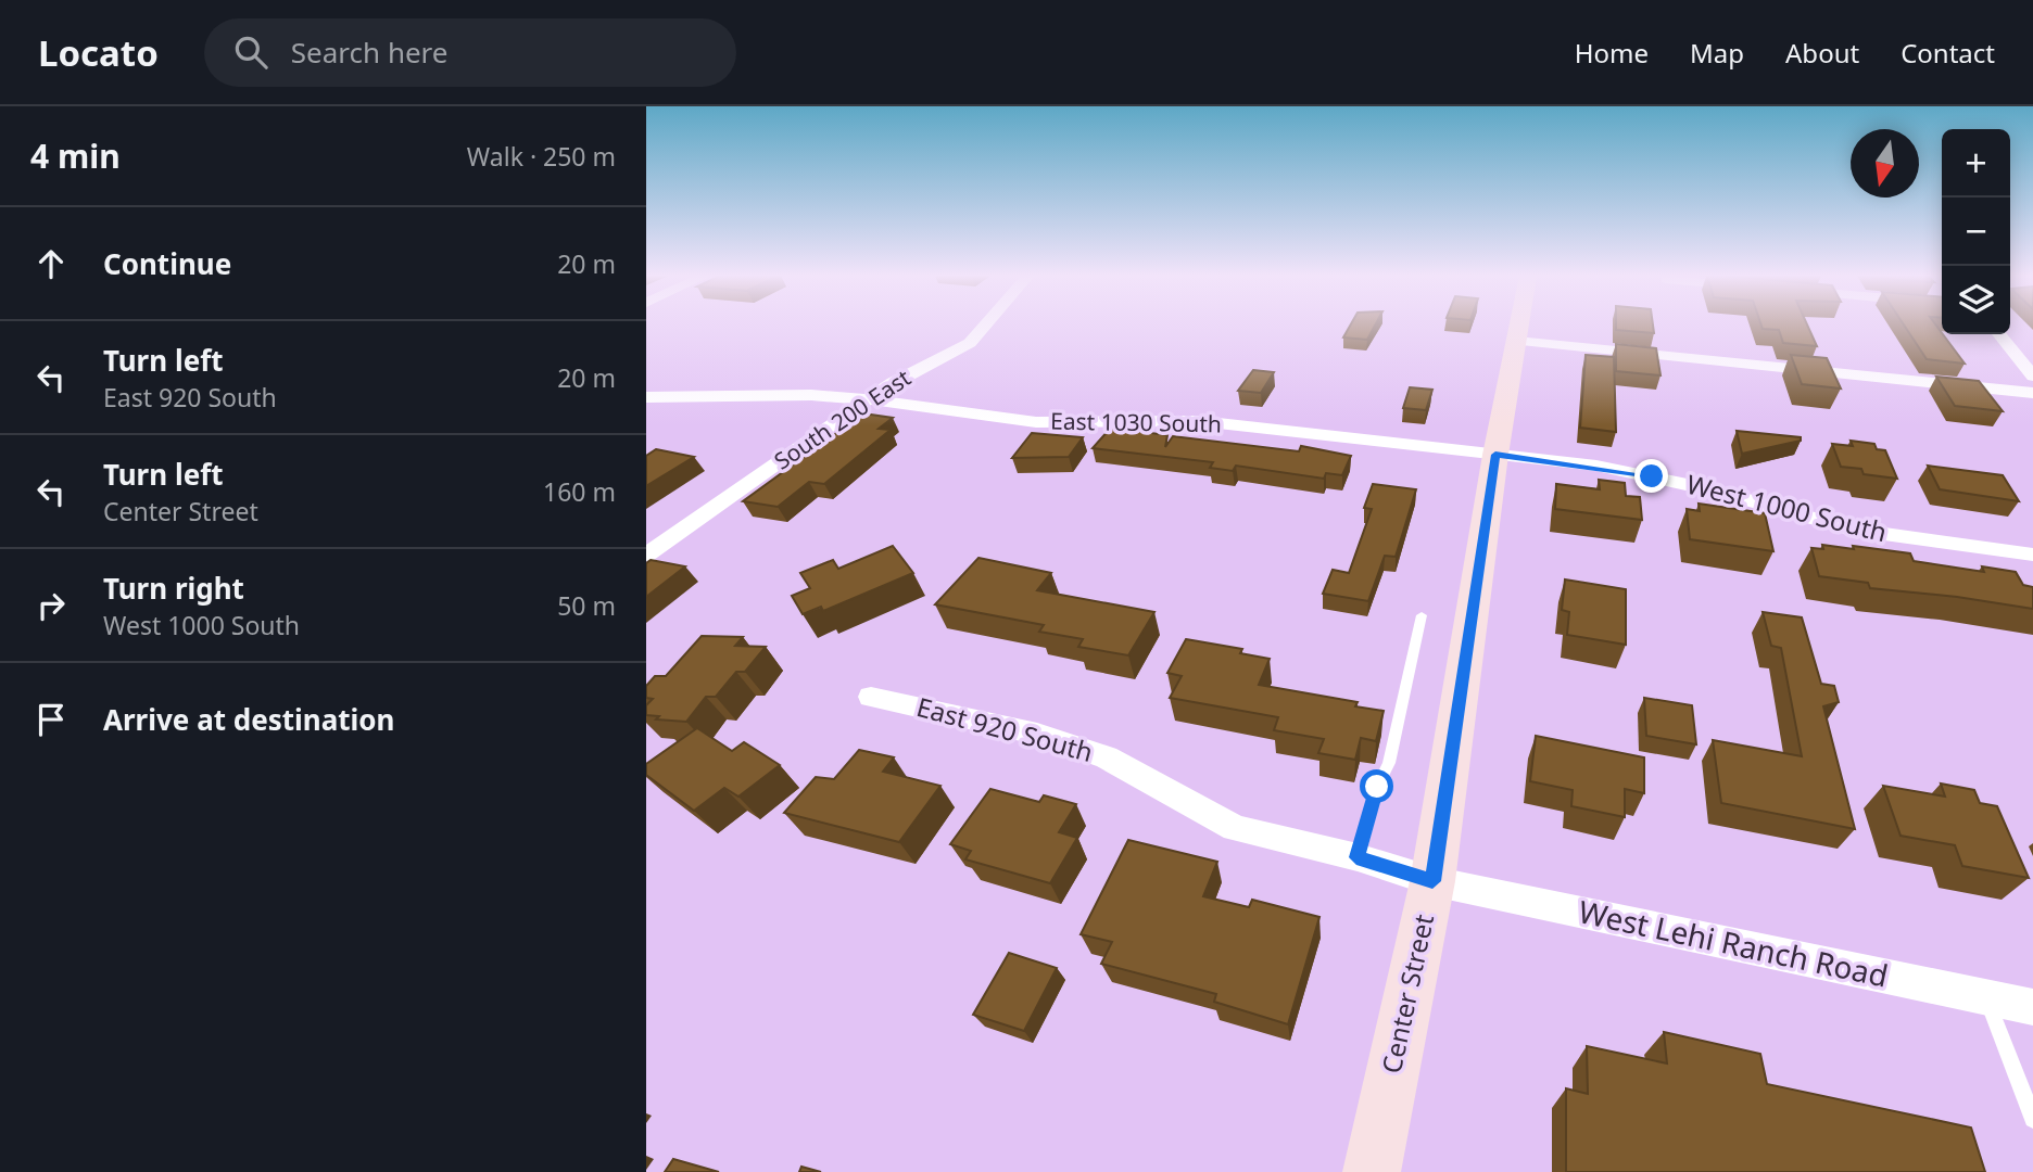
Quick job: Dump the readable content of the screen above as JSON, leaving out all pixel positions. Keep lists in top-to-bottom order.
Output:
{
  "streets": {
    "street": [
      "South 200 East",
      "East 1030 South",
      "West 1000 South",
      "East 920 South",
      "West Lehi Ranch Road",
      "Center Street"
    ]
  },
  "crossings": [
    ["South 200 East", "East 1030 South"],
    ["East 1030 South", "West 1000 South"],
    ["East 1030 South", "Center Street"],
    ["West 1000 South", "Center Street"],
    ["East 920 South", "West Lehi Ranch Road"],
    ["East 920 South", "Center Street"],
    ["West Lehi Ranch Road", "Center Street"]
  ],
  "north": "bottom",
  "page": {
    "header": "Locato",
    "search": "Search here",
    "nav": [
      "Home",
      "Map",
      "About",
      "Contact"
    ],
    "heading": ["4 min", "Walk · 250 m"],
    "map_buttons": ["+", "−"],
    "list": [
      ["Continue", "20 m"],
      ["Turn left", "East 920 South", "20 m"],
      ["Turn left", "Center Street", "160 m"],
      ["Turn right", "West 1000 South", "50 m"],
      "Arrive at destination"
    ]
  }
}
